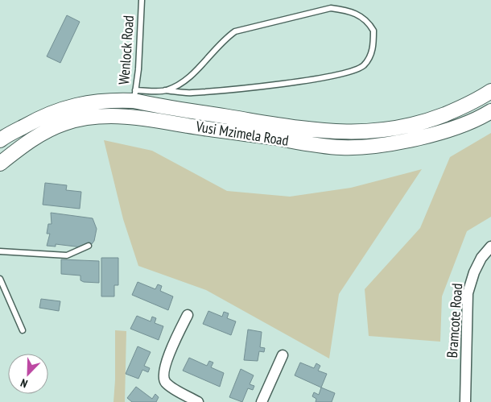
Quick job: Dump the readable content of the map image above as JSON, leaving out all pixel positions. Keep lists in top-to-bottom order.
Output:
{
  "streets": {
    "main road": ["Vusi Mzimela Road"],
    "street": ["Bramcote Road"],
    "lane": ["Wenlock Road"]
  },
  "crossings": [
    ["Wenlock Road", "Vusi Mzimela Road"]
  ],
  "north": "bottom left"
}
